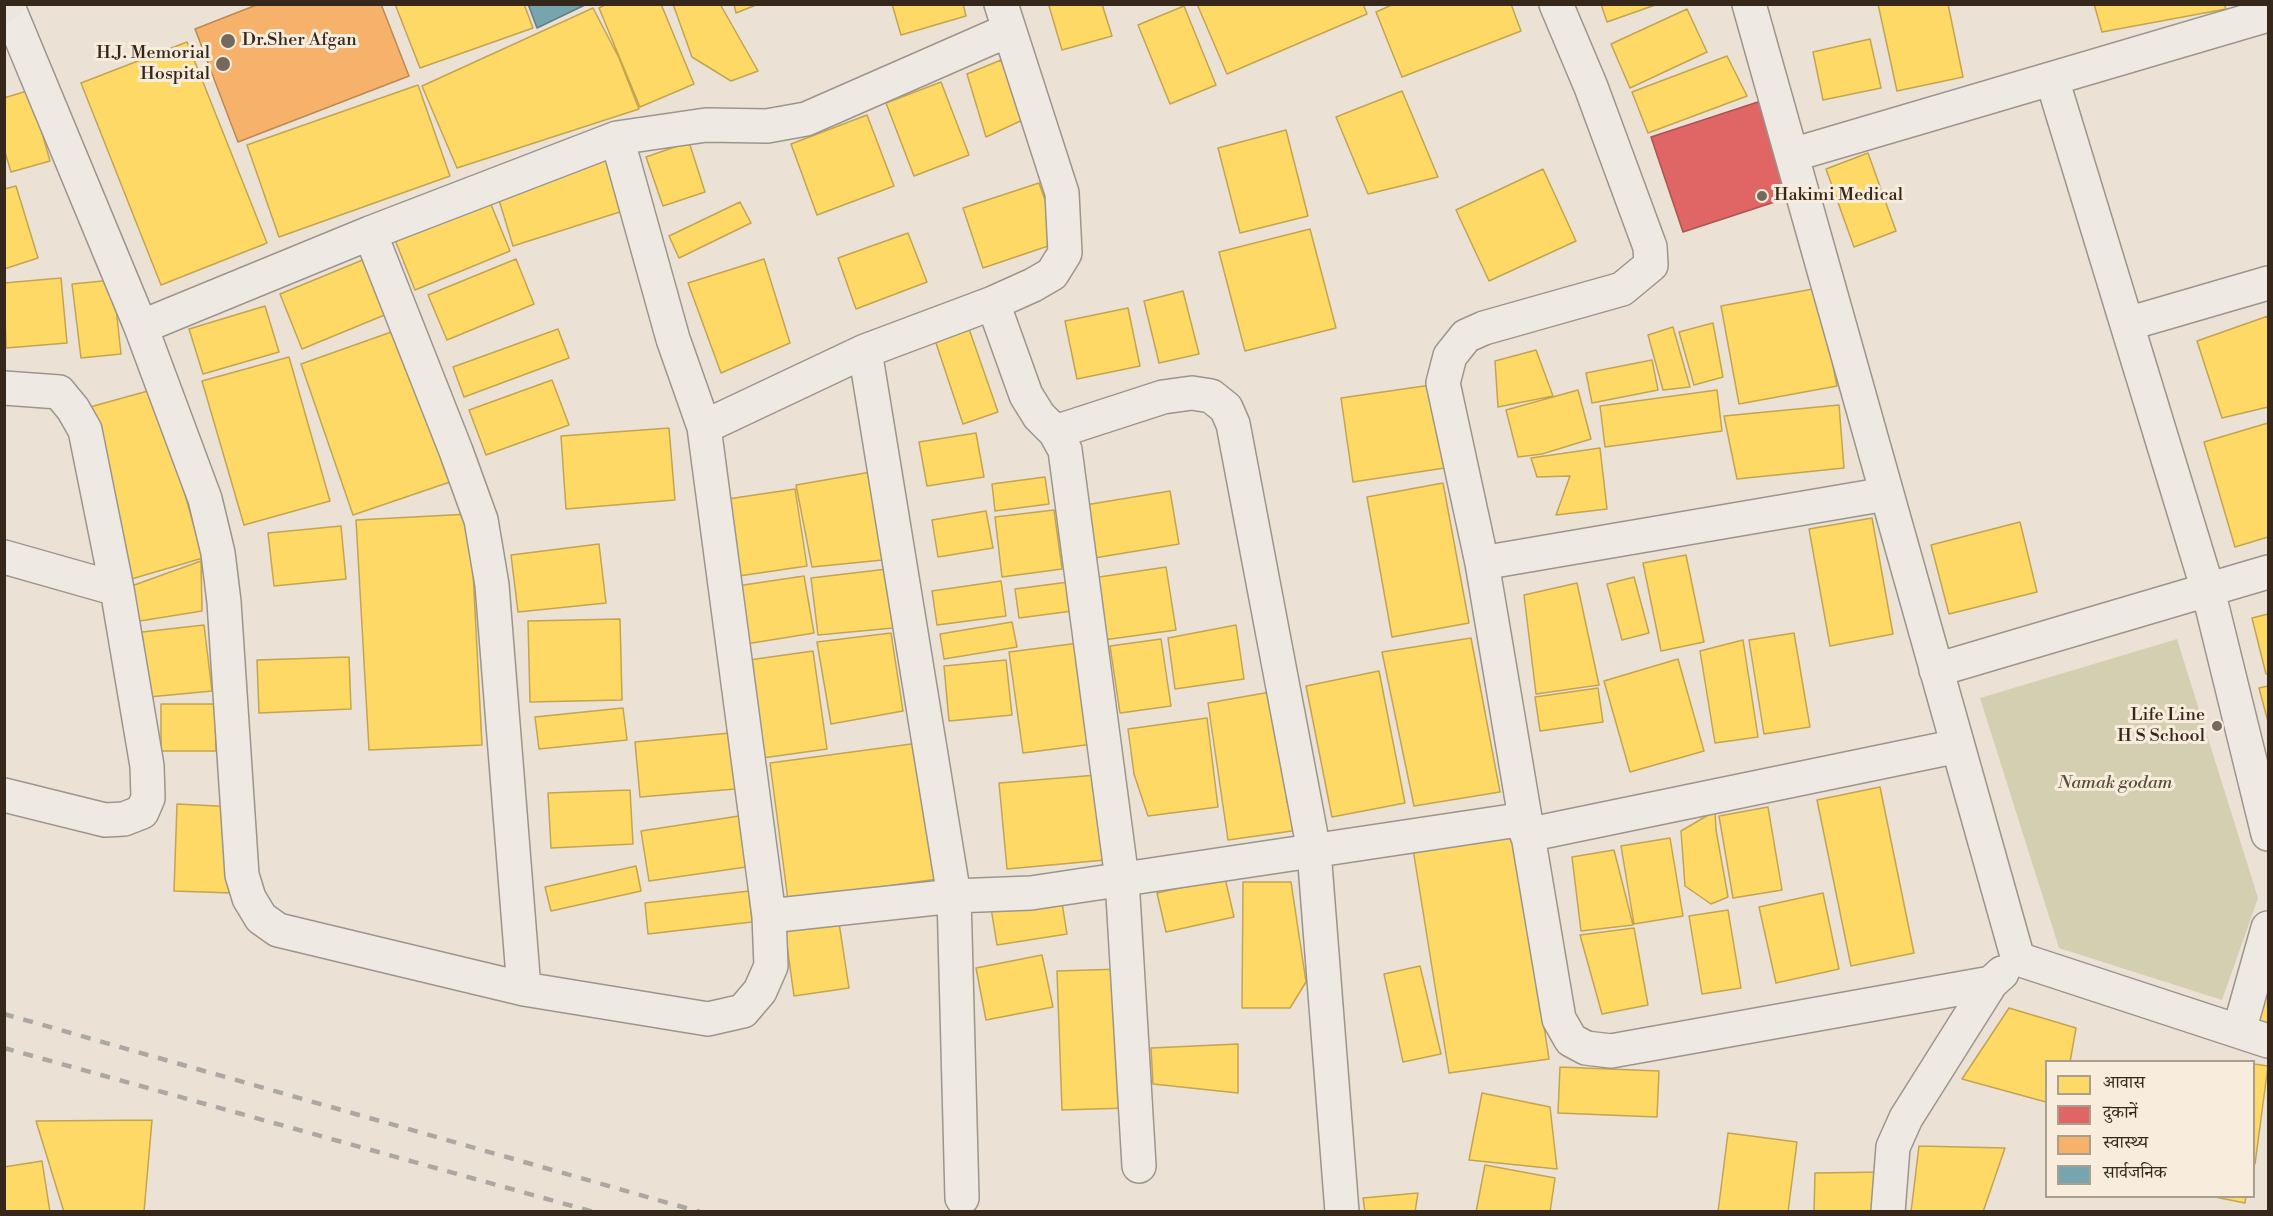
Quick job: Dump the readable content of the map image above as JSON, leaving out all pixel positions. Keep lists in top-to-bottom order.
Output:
{
  "parks": ["Namak godam"],
  "places": [
    "Dr.Sher Afgan",
    "H.J. Memorial Hospital",
    "Hakimi Medical",
    "Life Line H S School"
  ],
  "legend": [
    "आवास",
    "दुकानें",
    "स्वास्थ्य",
    "सार्वजनिक"
  ]
}
